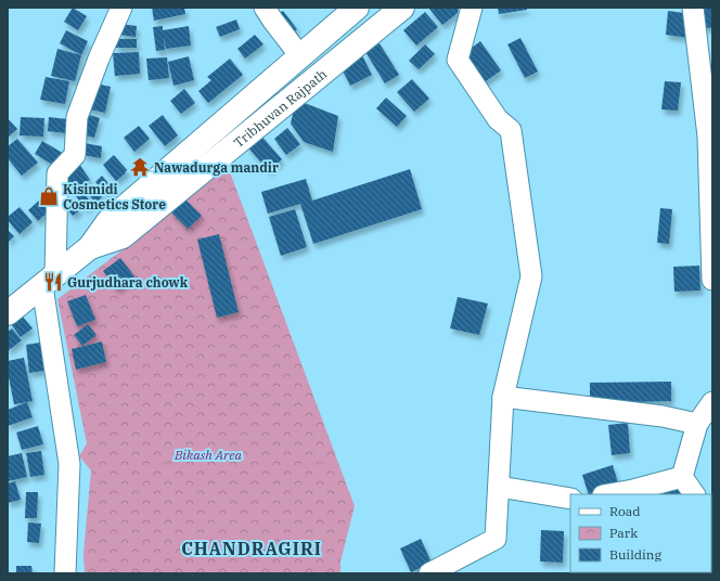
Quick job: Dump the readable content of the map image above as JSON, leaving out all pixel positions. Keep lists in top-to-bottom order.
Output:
{
  "streets": {
    "highway": ["Tribhuvan Rajpath"]
  },
  "districts": ["CHANDRAGIRI"],
  "parks": ["Bikash Area"],
  "places": {
    "temple": ["Nawadurga mandir"],
    "shop": ["Kisimidi Cosmetics Store"],
    "restaurant": ["Gurjudhara chowk"]
  },
  "legend": ["Road", "Park", "Building"]
}
